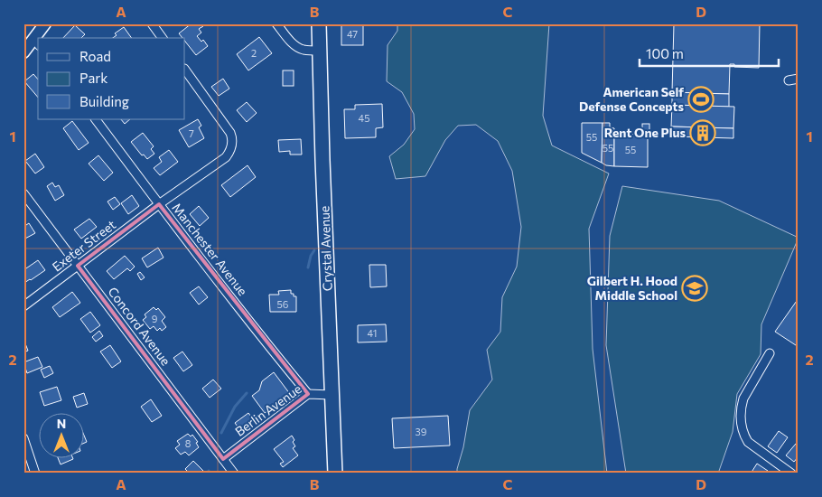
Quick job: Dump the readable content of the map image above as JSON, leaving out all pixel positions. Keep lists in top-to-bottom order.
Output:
{
  "streets": {
    "main road": ["Crystal Avenue"],
    "street": [
      "Exeter Street",
      "Manchester Avenue",
      "Concord Avenue",
      "Berlin Avenue"
    ]
  },
  "crossings": [
    ["Exeter Street", "Manchester Avenue"],
    ["Exeter Street", "Concord Avenue"],
    ["Crystal Avenue", "Berlin Avenue"],
    ["Manchester Avenue", "Berlin Avenue"],
    ["Concord Avenue", "Berlin Avenue"]
  ],
  "places": {
    "sports": ["American Self Defense Concepts"],
    "building": ["Rent One Plus"],
    "school or university": ["Gilbert H. Hood Middle School"]
  },
  "house_numbers": [
    "47",
    "2",
    "45",
    "7",
    "55",
    "55",
    "55",
    "56",
    "9",
    "41",
    "39",
    "8"
  ],
  "legend": ["Road", "Park", "Building"],
  "scale_bar": "100 m",
  "north": "top",
  "grid": {
    "columns": [
      "A",
      "B",
      "C",
      "D"
    ],
    "rows": ["1", "2"]
  }
}
